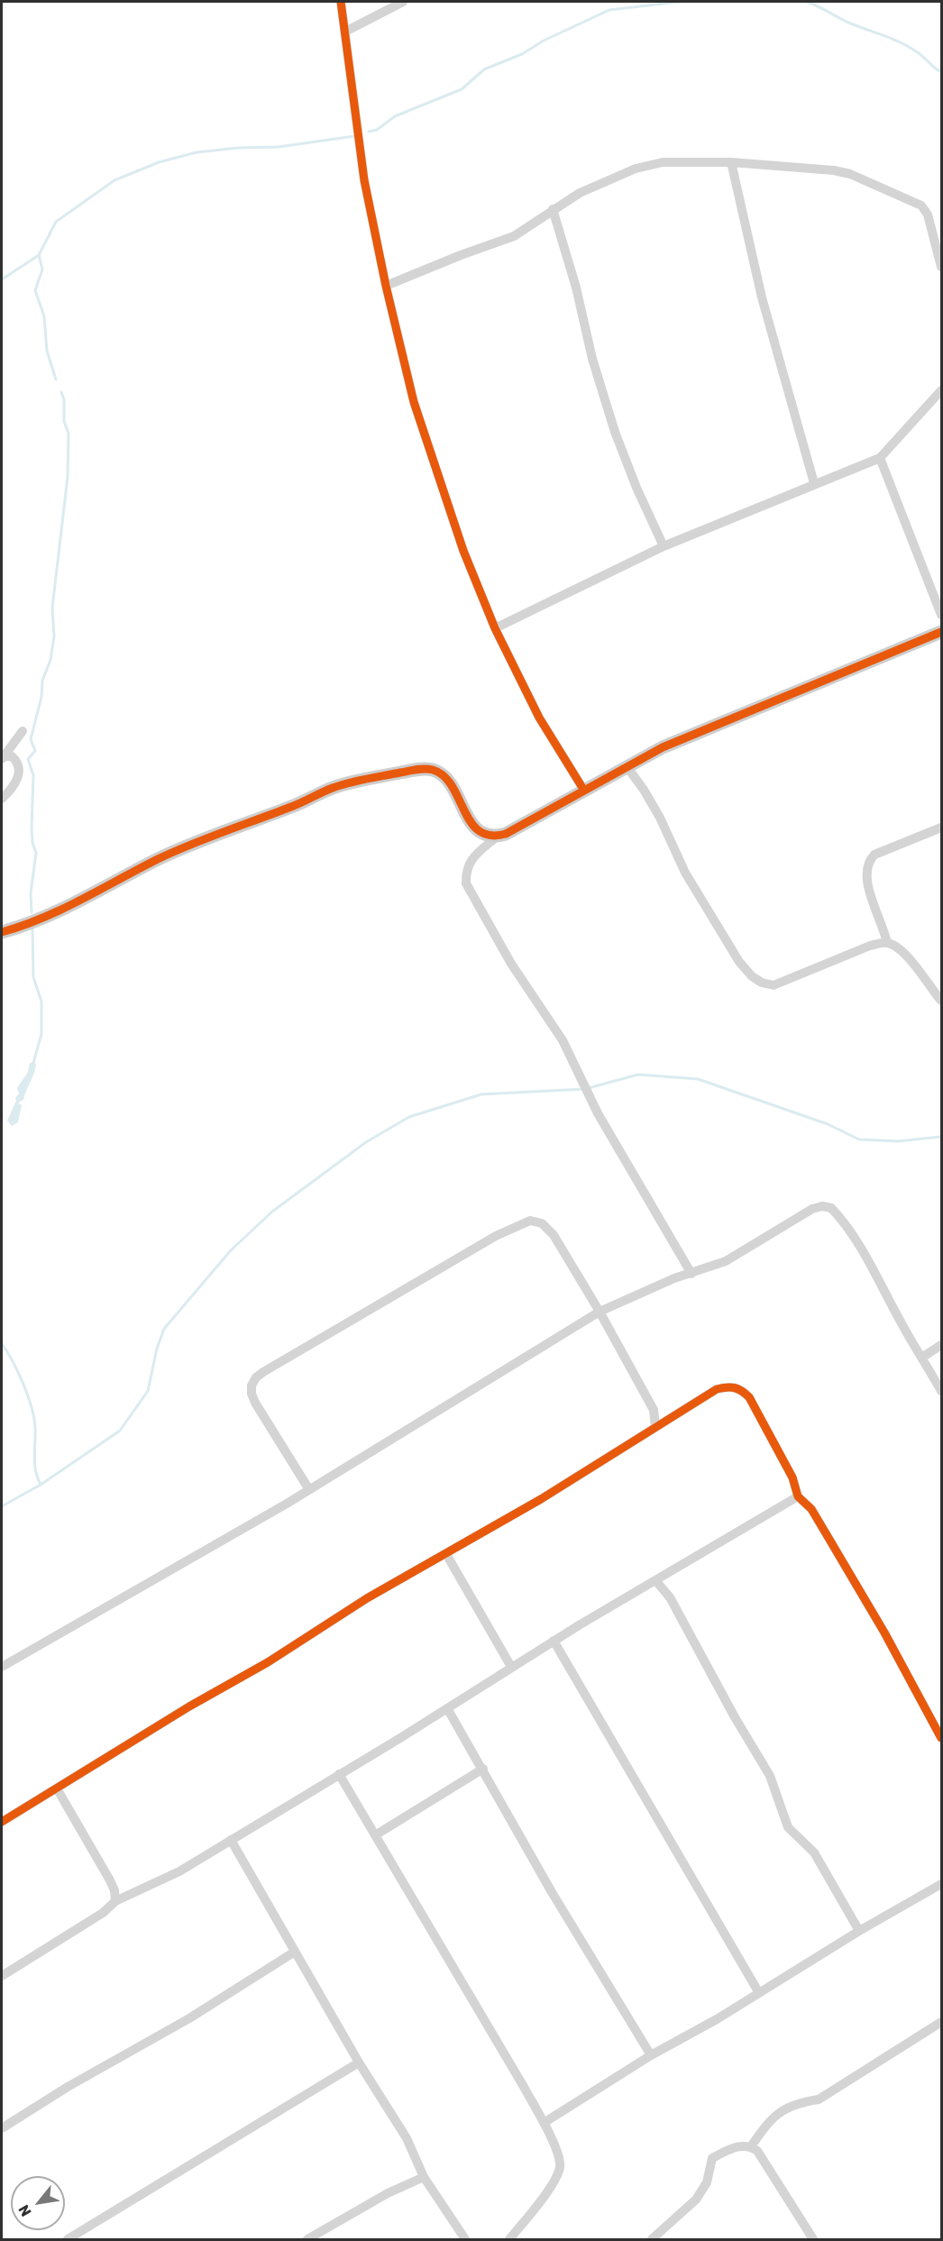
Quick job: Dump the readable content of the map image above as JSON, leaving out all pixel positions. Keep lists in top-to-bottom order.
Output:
{
  "north": "bottom left"
}
